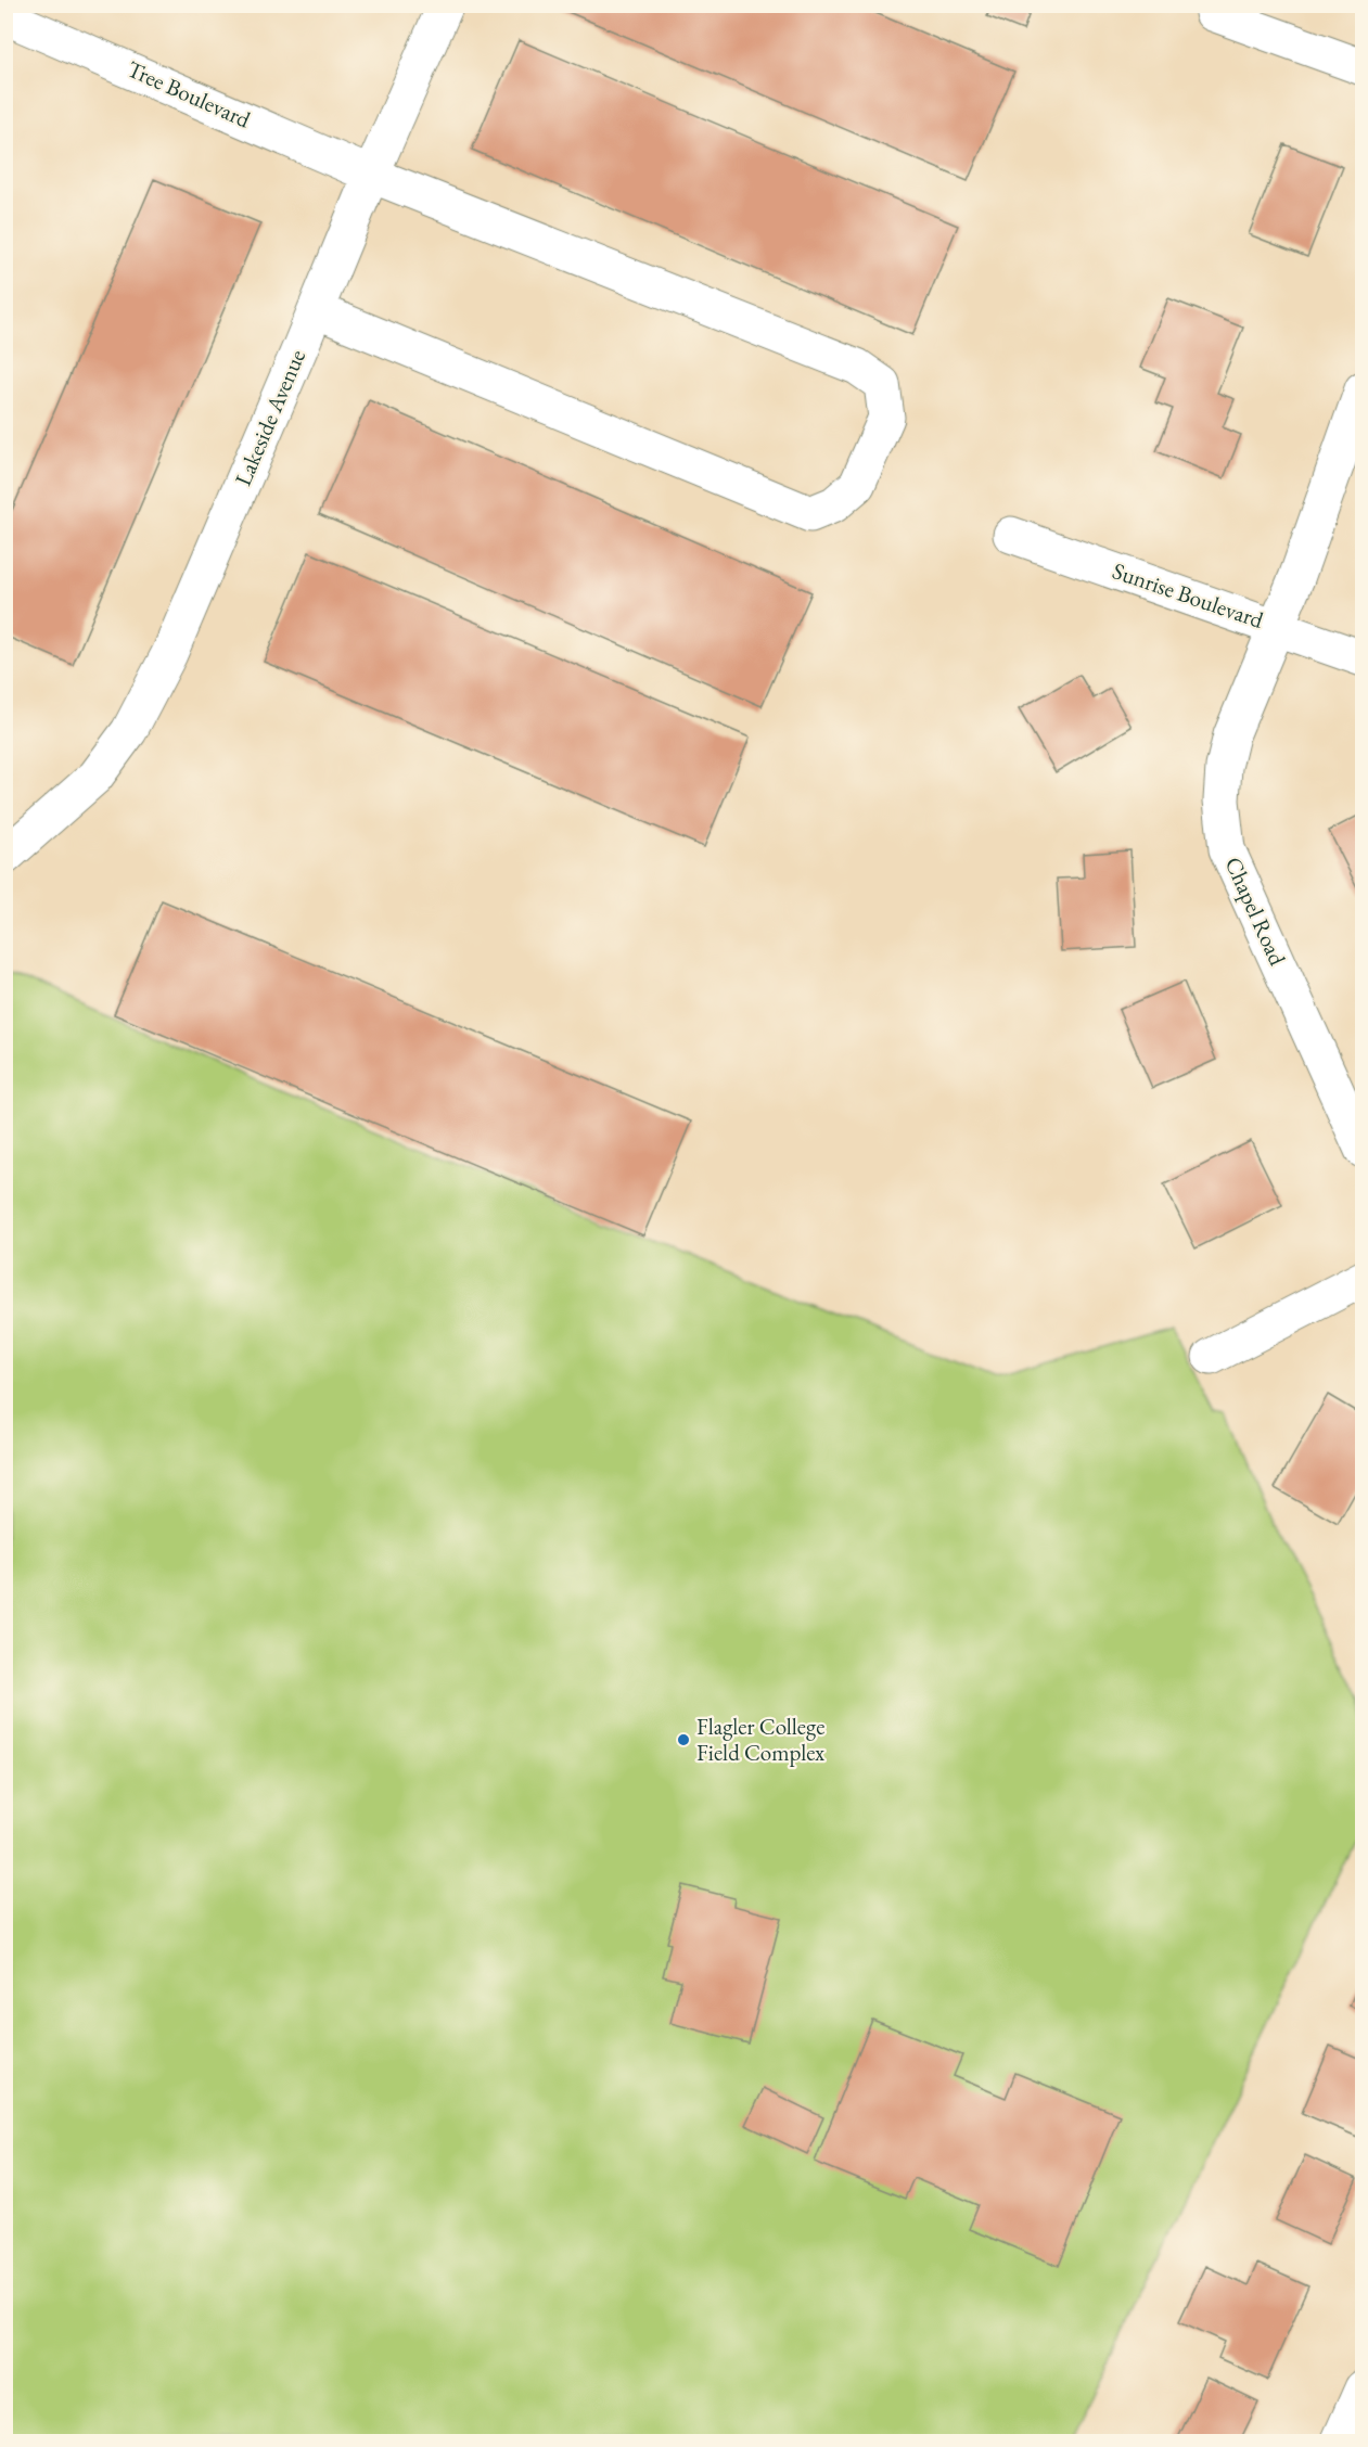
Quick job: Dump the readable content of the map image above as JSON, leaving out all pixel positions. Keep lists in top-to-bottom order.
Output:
{
  "streets": {
    "street": [
      "Tree Boulevard",
      "Lakeside Avenue",
      "Sunrise Boulevard",
      "Chapel Road"
    ]
  },
  "crossings": [
    ["Tree Boulevard", "Lakeside Avenue"],
    ["Sunrise Boulevard", "Chapel Road"]
  ],
  "places": ["Flagler College Field Complex"]
}
